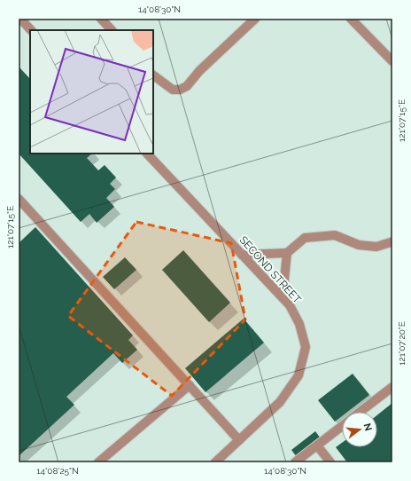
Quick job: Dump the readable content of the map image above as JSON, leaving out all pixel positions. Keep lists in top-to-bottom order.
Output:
{
  "streets": {
    "street": ["SECOND STREET"]
  },
  "north": "right",
  "coordinates": [
    "14°08'30\"N",
    "121°07'15\"E",
    "121°07'20\"E",
    "14°08'25\"N"
  ]
}
